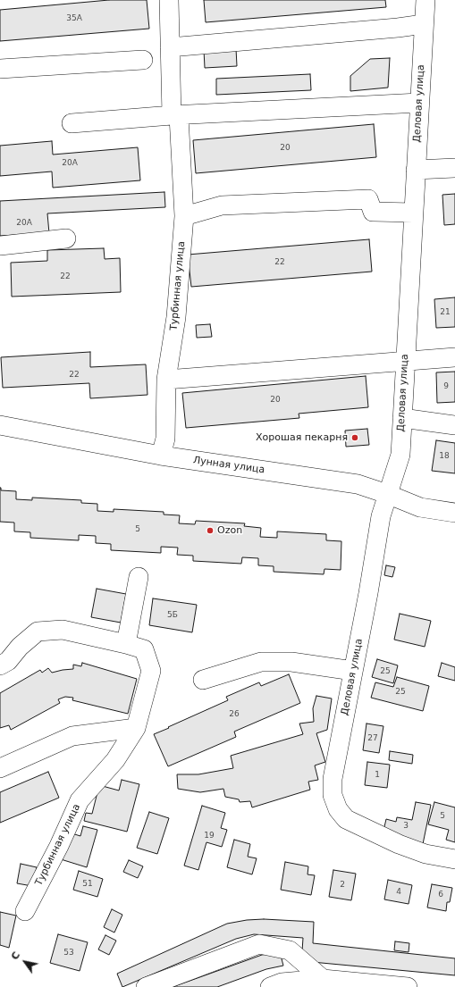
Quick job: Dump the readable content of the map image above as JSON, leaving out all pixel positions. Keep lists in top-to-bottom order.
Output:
{
  "streets": {
    "street": ["Деловая улица", "Турбинная улица", "Лунная улица"]
  },
  "crossings": [
    ["Деловая улица", "Лунная улица"],
    ["Турбинная улица", "Лунная улица"]
  ],
  "places": ["Хорошая пекарня", "Ozon"],
  "house_numbers": [
    "35А",
    "20",
    "20А",
    "20А",
    "22",
    "22",
    "21",
    "22",
    "9",
    "20",
    "18",
    "5",
    "5Б",
    "25",
    "25",
    "26",
    "27",
    "1",
    "5",
    "3",
    "19",
    "51",
    "2",
    "4",
    "6",
    "53"
  ],
  "north": "top left"
}
